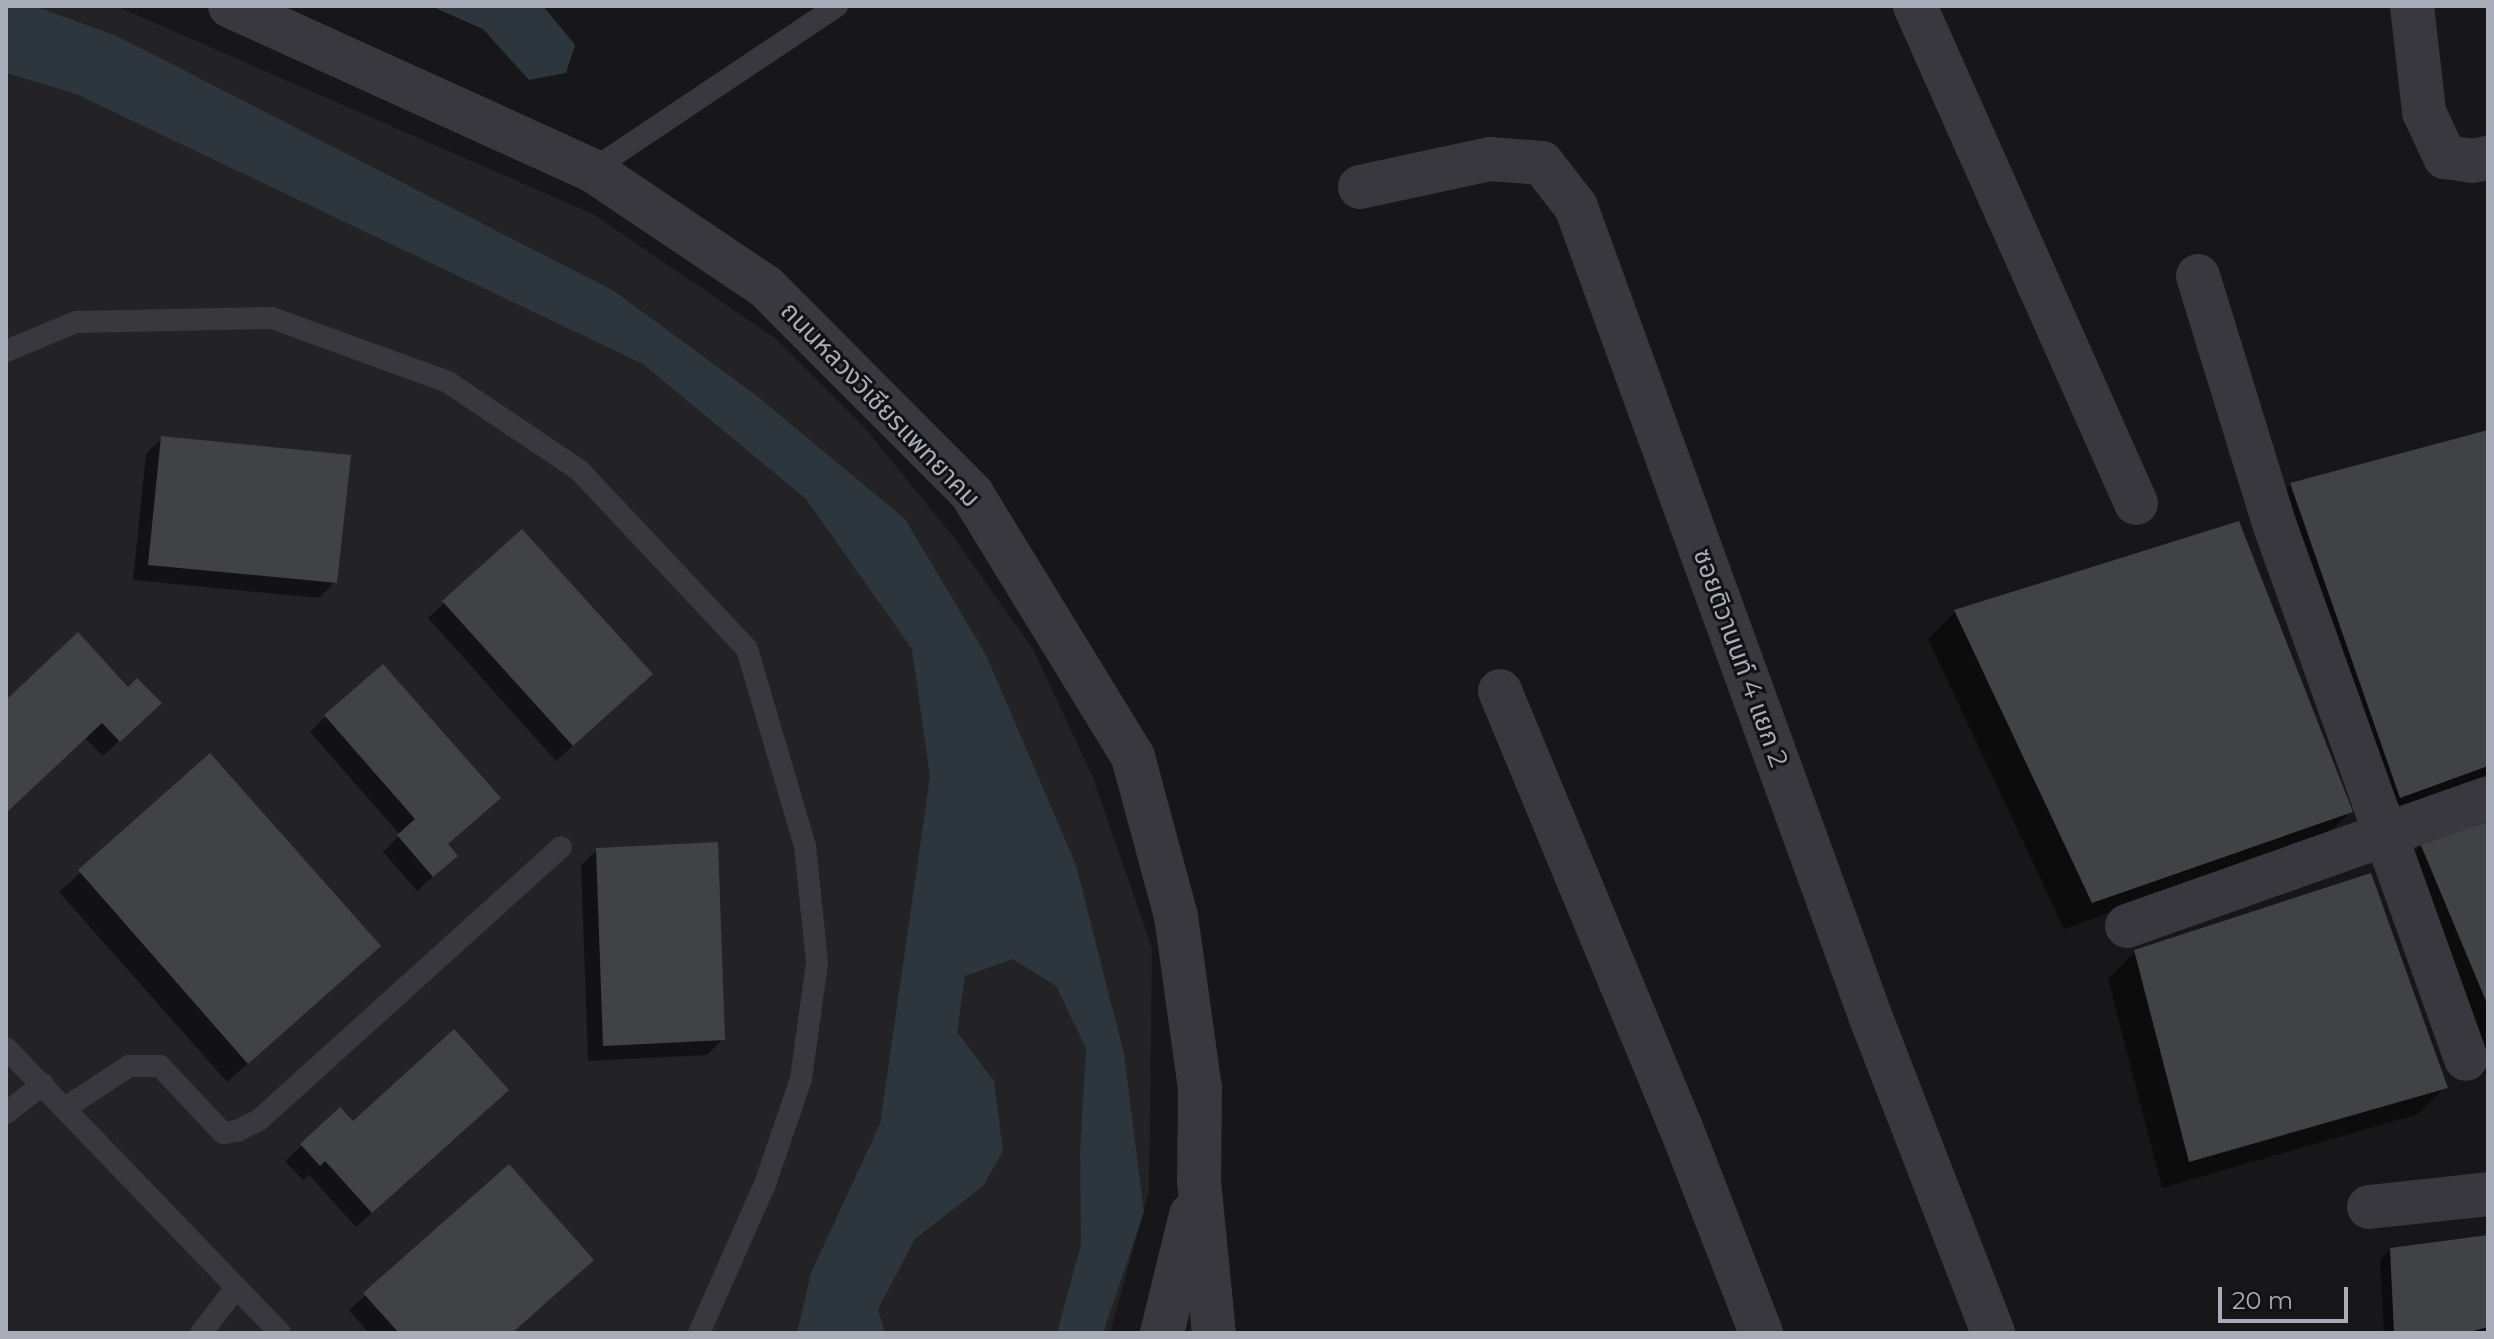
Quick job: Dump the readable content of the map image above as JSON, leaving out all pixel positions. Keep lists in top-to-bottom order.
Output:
{
  "streets": {
    "street": ["ถนนหลวงวิเชียรแพทยาคม", "ซอยติวานนท์ 4 แยก 2"]
  },
  "scale_bar": "20 m"
}
